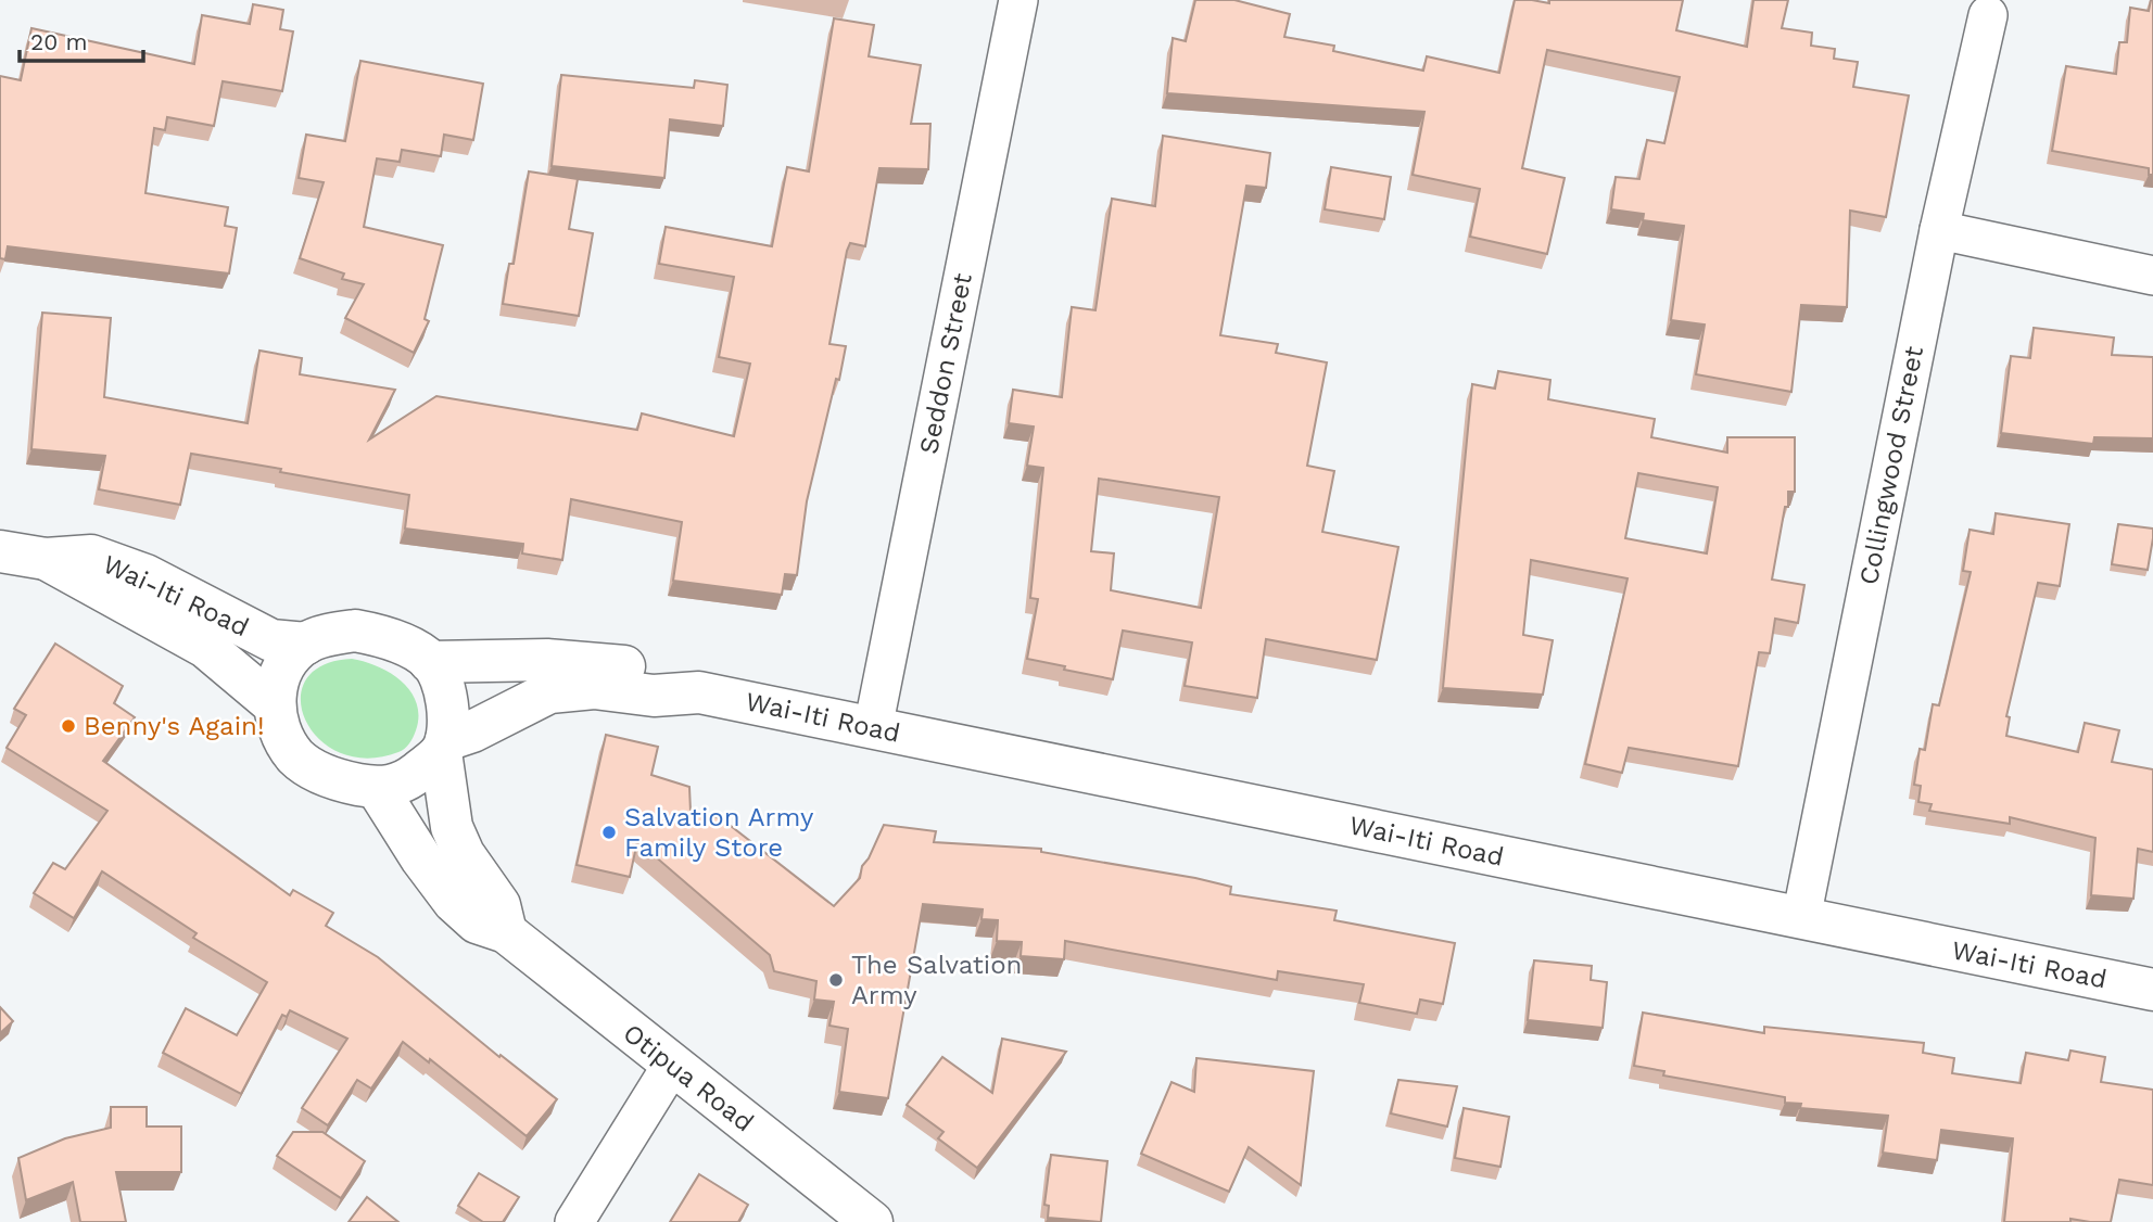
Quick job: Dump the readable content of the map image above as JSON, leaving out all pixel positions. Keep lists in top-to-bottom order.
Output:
{
  "streets": {
    "main road": ["Wai-Iti Road", "Otipua Road"],
    "street": ["Seddon Street", "Collingwood Street"]
  },
  "crossings": [
    ["Seddon Street", "Wai-Iti Road"],
    ["Collingwood Street", "Wai-Iti Road"],
    ["Wai-Iti Road", "Otipua Road"]
  ],
  "places": ["Benny's Again!", "Salvation Army Family Store", "The Salvation Army"],
  "scale_bar": "20 m"
}
